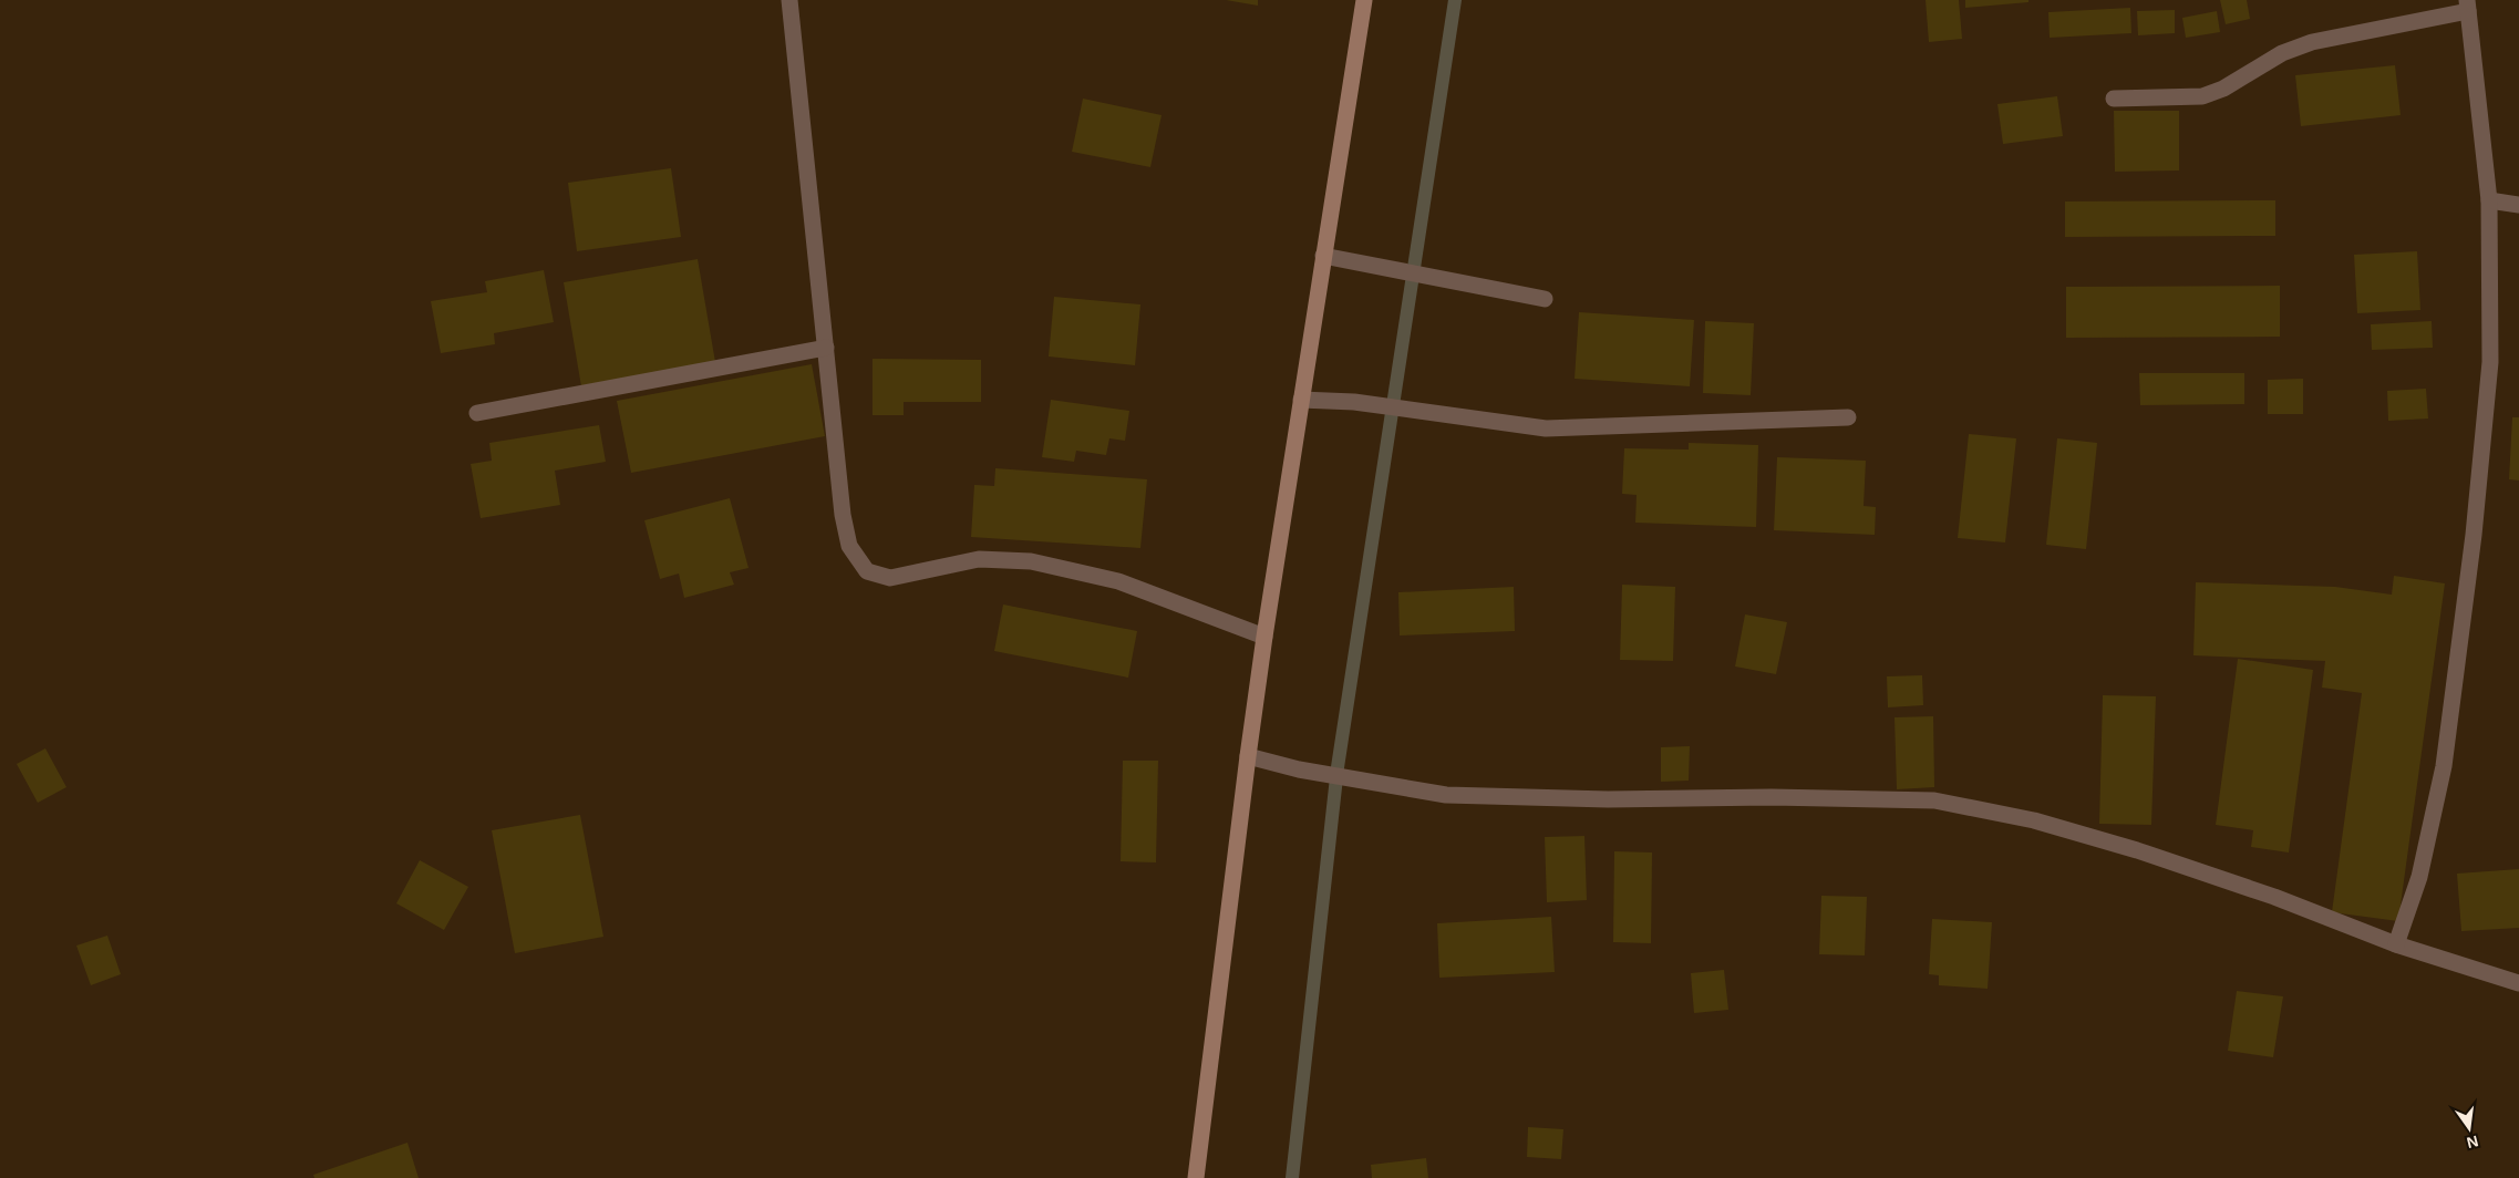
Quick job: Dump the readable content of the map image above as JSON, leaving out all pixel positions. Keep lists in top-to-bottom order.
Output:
{
  "north": "bottom"
}
